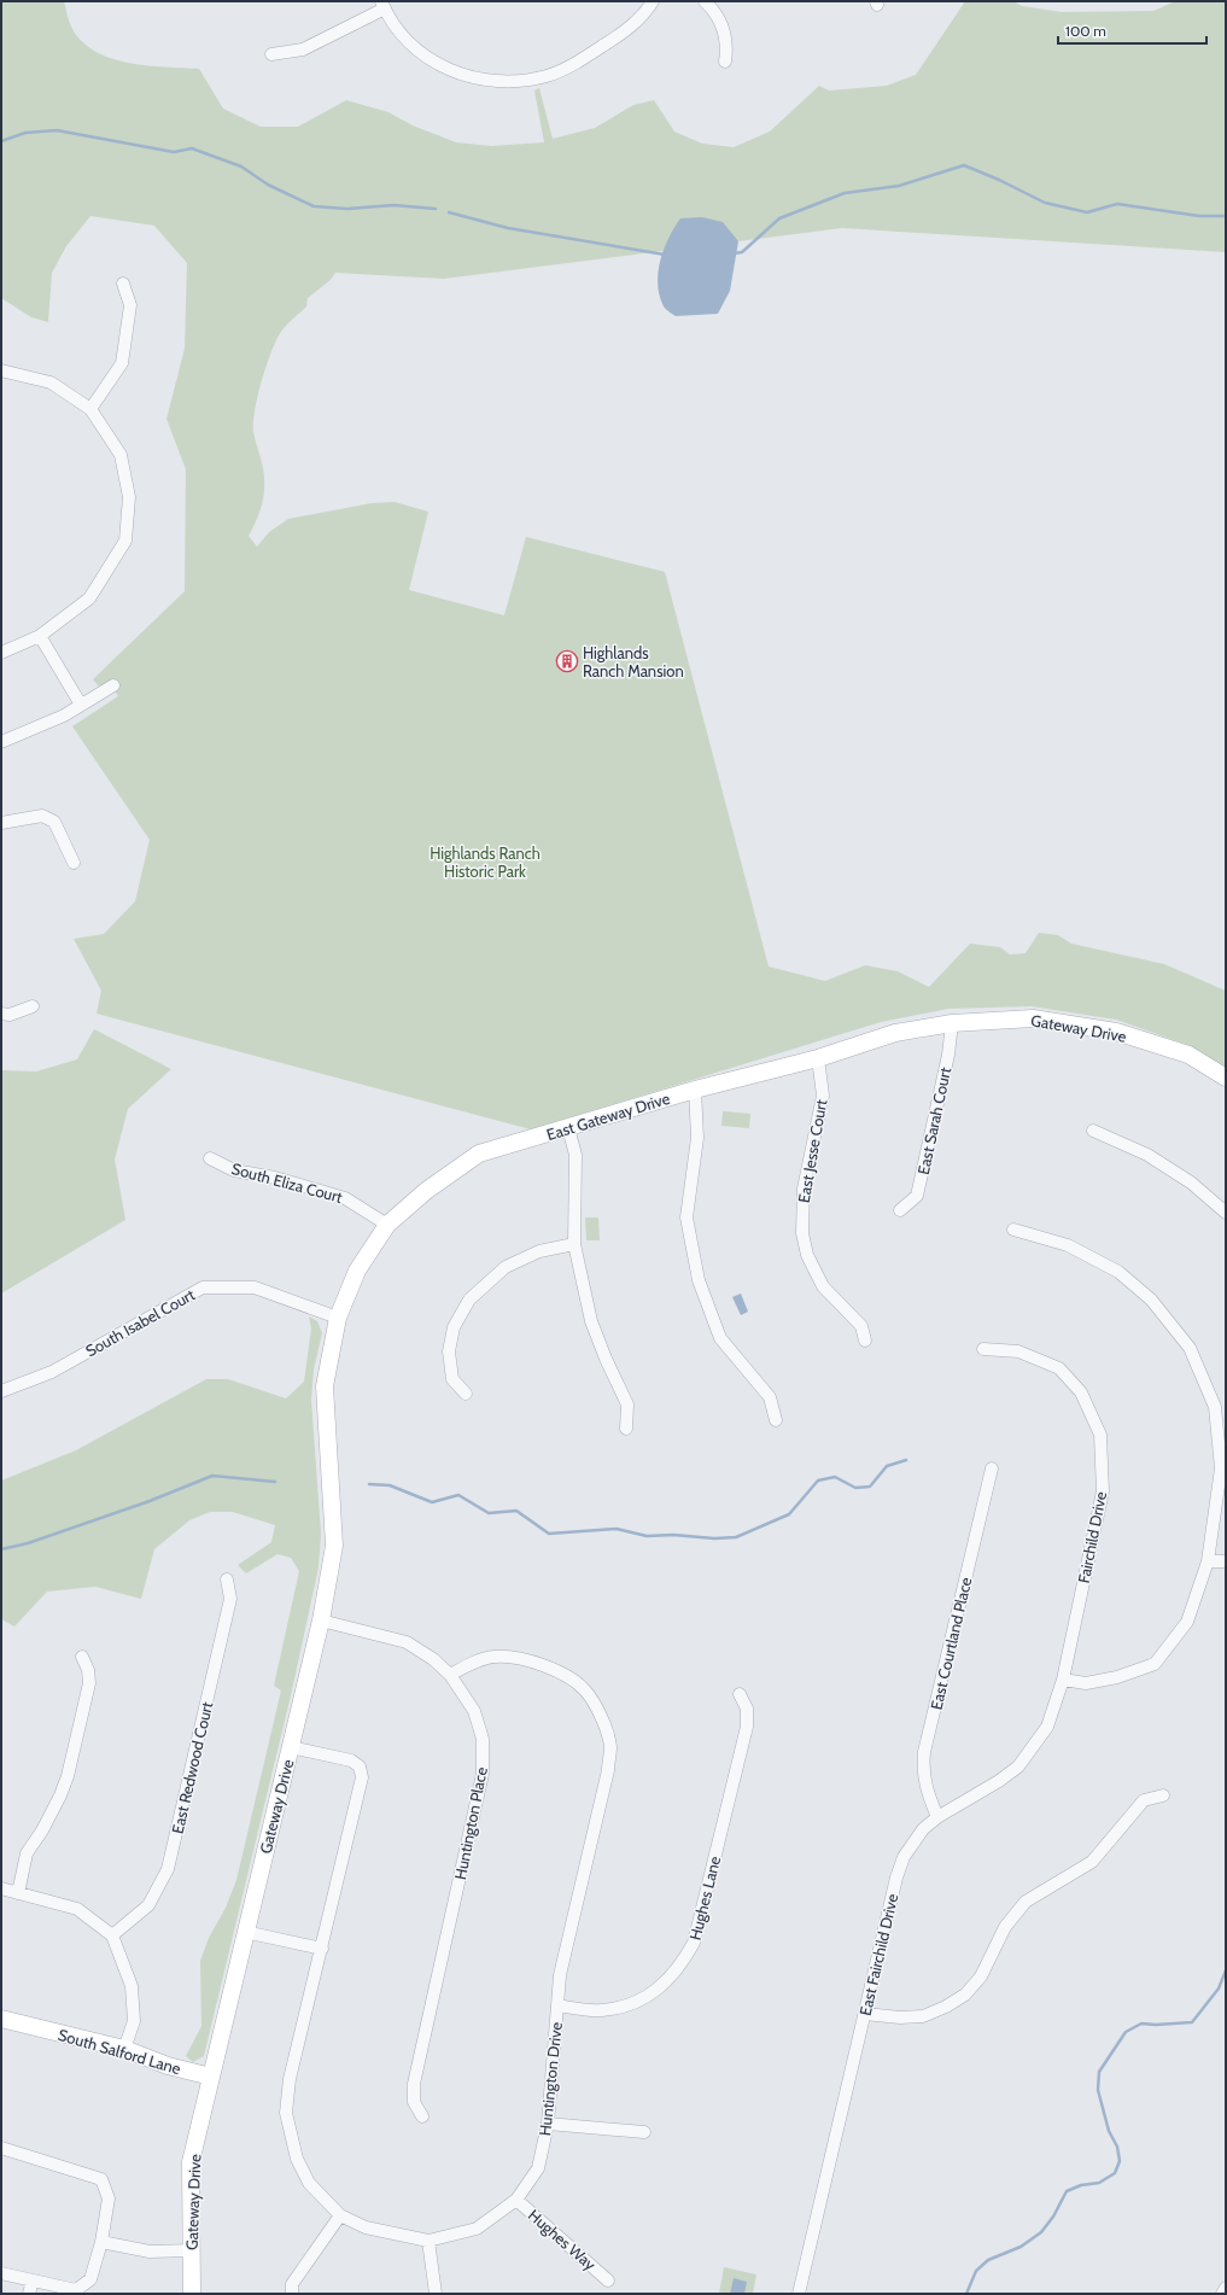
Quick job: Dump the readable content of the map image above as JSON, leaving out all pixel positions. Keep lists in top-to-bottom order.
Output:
{
  "streets": {
    "street": [
      "Gateway Drive",
      "East Gateway Drive",
      "East Sarah Court",
      "East Jesse Court",
      "South Eliza Court",
      "South Isabel Court",
      "Fairchild Drive",
      "East Courtland Place",
      "East Redwood Court",
      "Huntington Place",
      "Hughes Lane",
      "East Fairchild Drive",
      "South Salford Lane",
      "Huntington Drive",
      "Hughes Way"
    ]
  },
  "crossings": [
    ["Gateway Drive", "East Gateway Drive"],
    ["Gateway Drive", "East Sarah Court"],
    ["Gateway Drive", "South Isabel Court"],
    ["Gateway Drive", "Huntington Place"],
    ["Gateway Drive", "South Salford Lane"],
    ["Gateway Drive", "Huntington Drive"],
    ["East Gateway Drive", "East Sarah Court"],
    ["East Gateway Drive", "East Jesse Court"],
    ["East Gateway Drive", "South Eliza Court"],
    ["East Gateway Drive", "South Isabel Court"],
    ["Fairchild Drive", "East Fairchild Drive"],
    ["East Courtland Place", "East Fairchild Drive"],
    ["Huntington Place", "Huntington Drive"],
    ["Hughes Lane", "Huntington Drive"],
    ["Huntington Drive", "Hughes Way"]
  ],
  "parks": ["Highlands Ranch Historic Park"],
  "places": {
    "building": ["Highlands Ranch Mansion"]
  },
  "scale_bar": "100 m"
}
